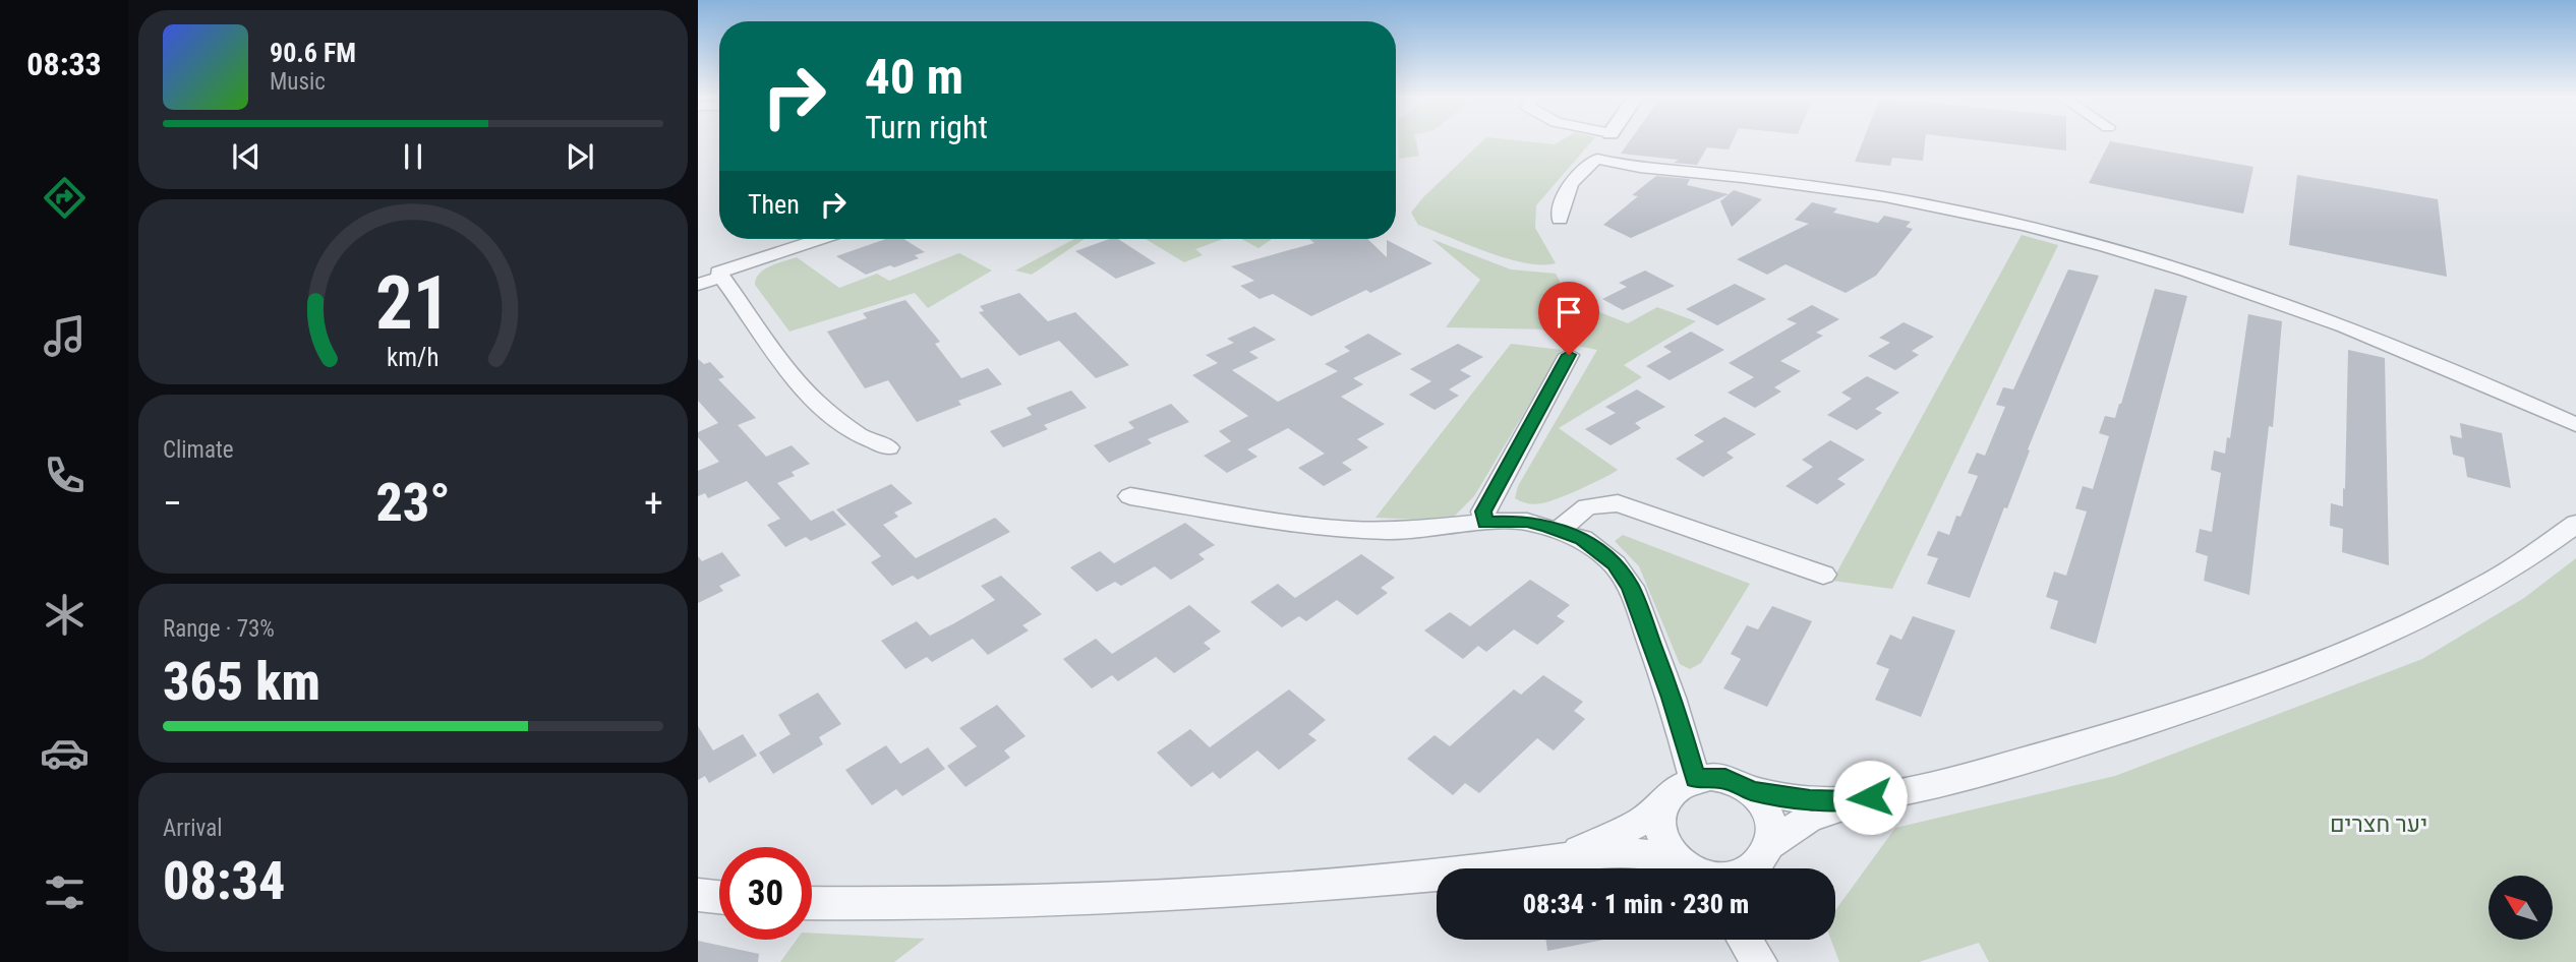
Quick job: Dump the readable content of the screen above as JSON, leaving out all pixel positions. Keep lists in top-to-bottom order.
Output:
{
  "parks": ["יער חצרים"],
  "north": "top left",
  "page": {
    "tabs": "08:33",
    "turn": ["40 m", "Turn right"],
    "song": ["90.6 FM", "Music"],
    "then": "Then",
    "tile": [
      "Climate",
      ["Range · 73%", "365 km"],
      ["Arrival", "08:34"]
    ],
    "heat": ["−", "23°", "+"],
    "limit": "30",
    "trip": "08:34 · 1 min · 230 m",
    "gauge": ["21", "km/h"]
  }
}
